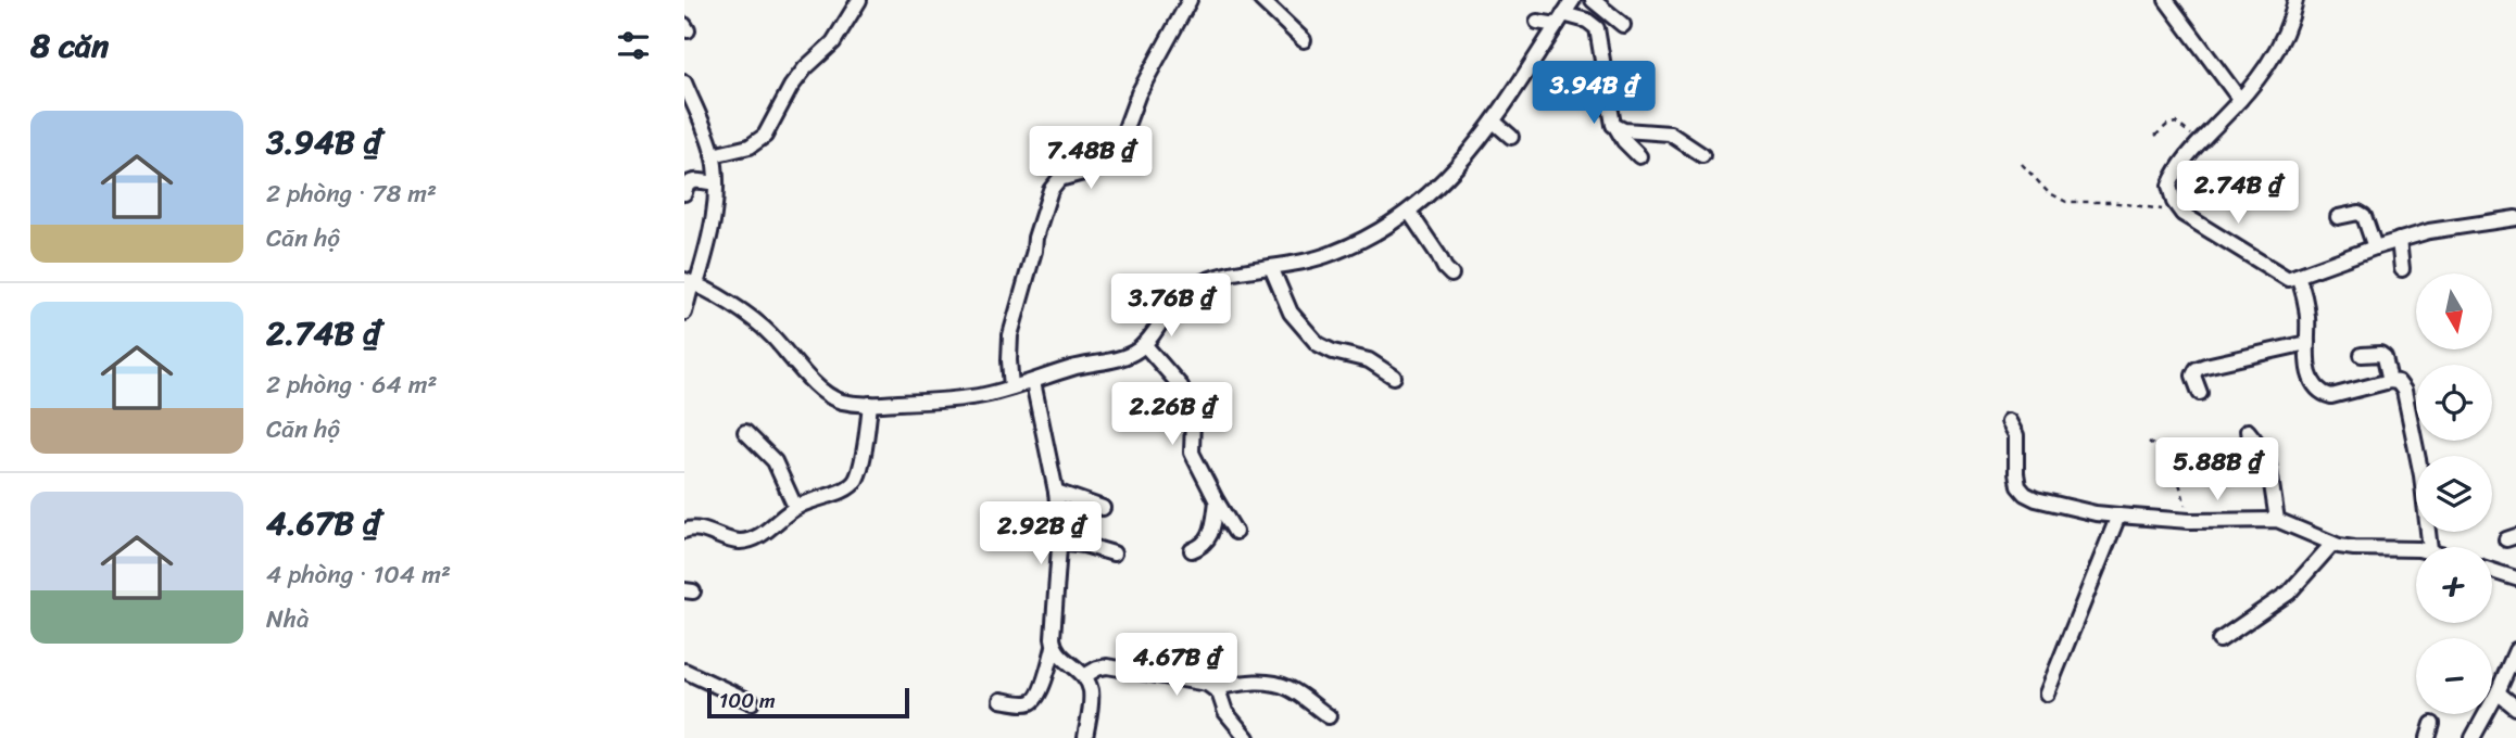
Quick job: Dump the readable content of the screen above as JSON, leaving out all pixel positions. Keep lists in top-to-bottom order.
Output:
{
  "scale_bar": "100 m",
  "north": "bottom",
  "page": {
    "heading": "8 căn",
    "price": [
      "3.94B ₫",
      "7.48B ₫",
      "2.74B ₫",
      "3.76B ₫",
      "2.26B ₫",
      "5.88B ₫",
      "2.92B ₫",
      "4.67B ₫"
    ],
    "list": [
      {
        "name": "3.94B ₫",
        "note": "2 phòng · 78 m² · Căn hộ"
      },
      {
        "name": "2.74B ₫",
        "note": "2 phòng · 64 m² · Căn hộ"
      },
      {
        "name": "4.67B ₫",
        "note": "4 phòng · 104 m² · Nhà"
      }
    ],
    "map_buttons": ["+", "−"],
    "scale": "100 m"
  }
}
